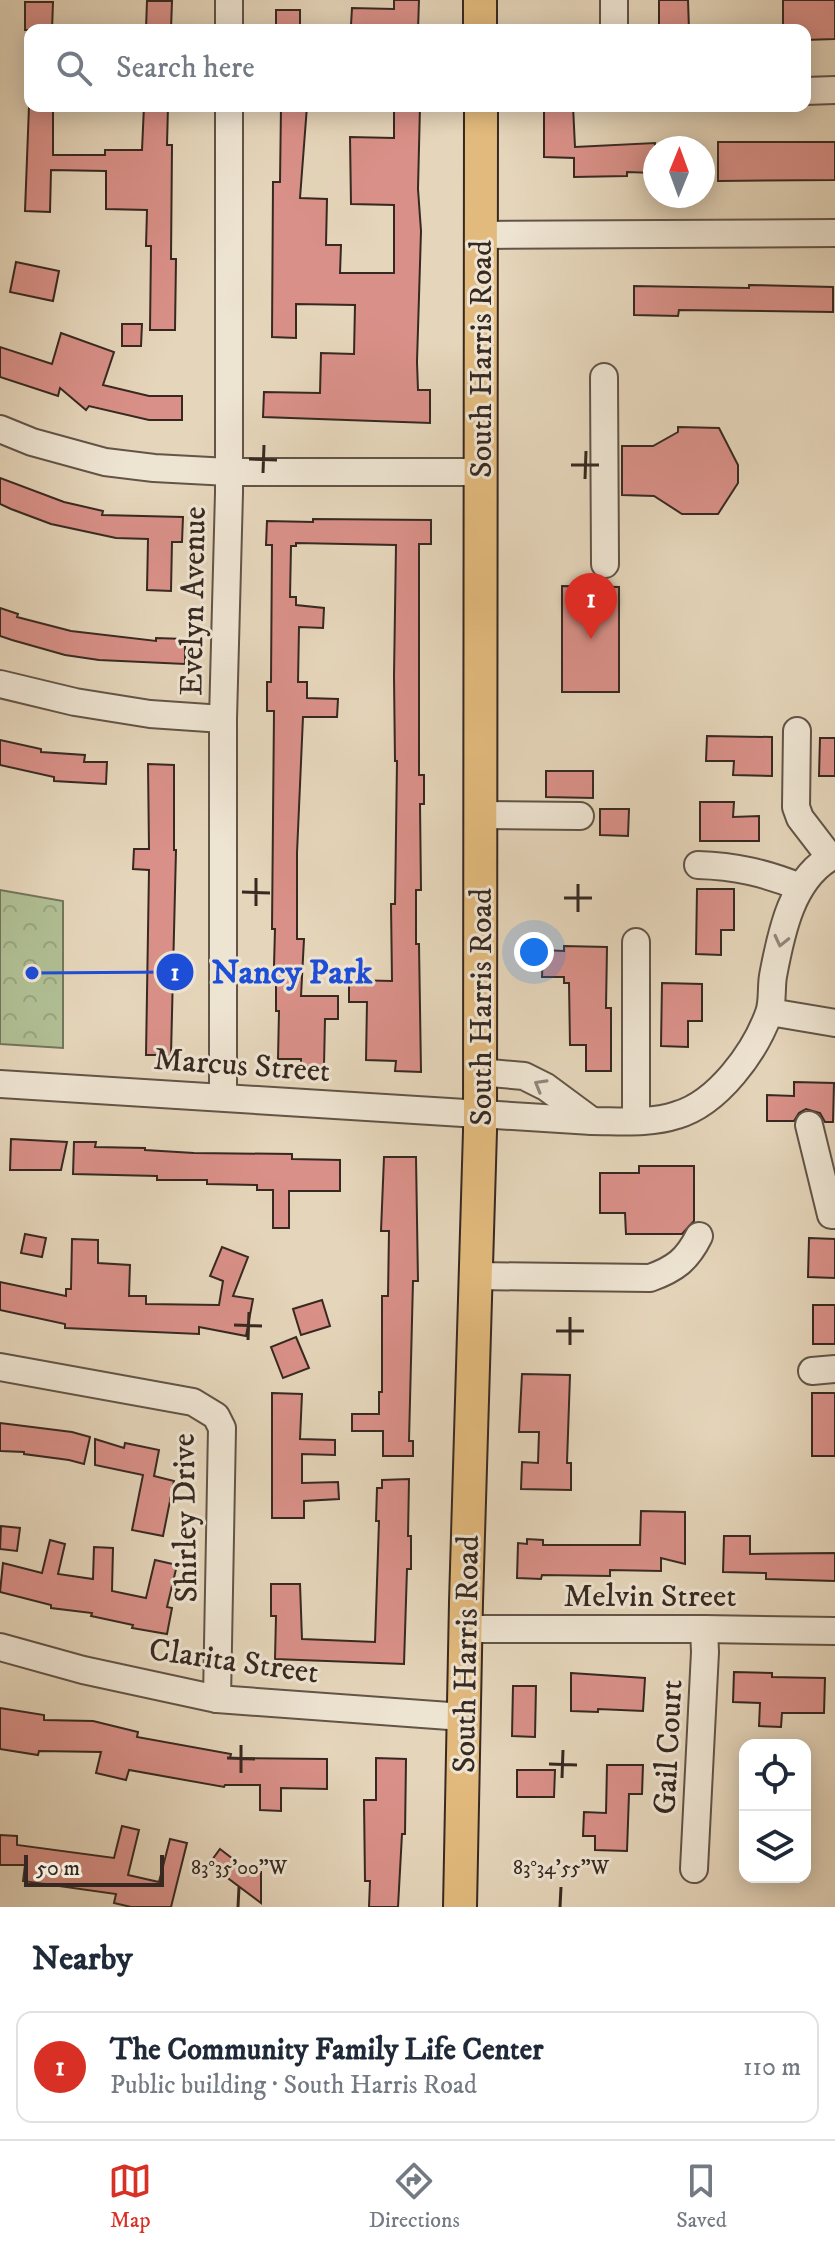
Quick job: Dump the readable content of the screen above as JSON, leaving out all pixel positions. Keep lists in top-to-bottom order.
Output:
{
  "streets": {
    "main road": ["South Harris Road"],
    "street": [
      "Evelyn Avenue",
      "Marcus Street",
      "Shirley Drive",
      "Melvin Street",
      "Clarita Street",
      "Gail Court"
    ]
  },
  "crossings": [
    ["South Harris Road", "Marcus Street"],
    ["South Harris Road", "Melvin Street"],
    ["South Harris Road", "Clarita Street"],
    ["Evelyn Avenue", "Marcus Street"],
    ["Shirley Drive", "Clarita Street"],
    ["Melvin Street", "Gail Court"]
  ],
  "places": ["Nancy Park"],
  "scale_bar": "50 m",
  "north": "top",
  "page": {
    "search": "Search here",
    "pins": "1",
    "scale": "50 m",
    "heading": "Nearby",
    "list": [
      {
        "mark": "1",
        "name": "The Community Family Life Center",
        "note": "Public building · South Harris Road",
        "value": "110 m"
      }
    ],
    "nav": ["Map", "Directions", "Saved"]
  },
  "coordinates": ["83°35'00\"W", "83°34'55\"W"]
}
